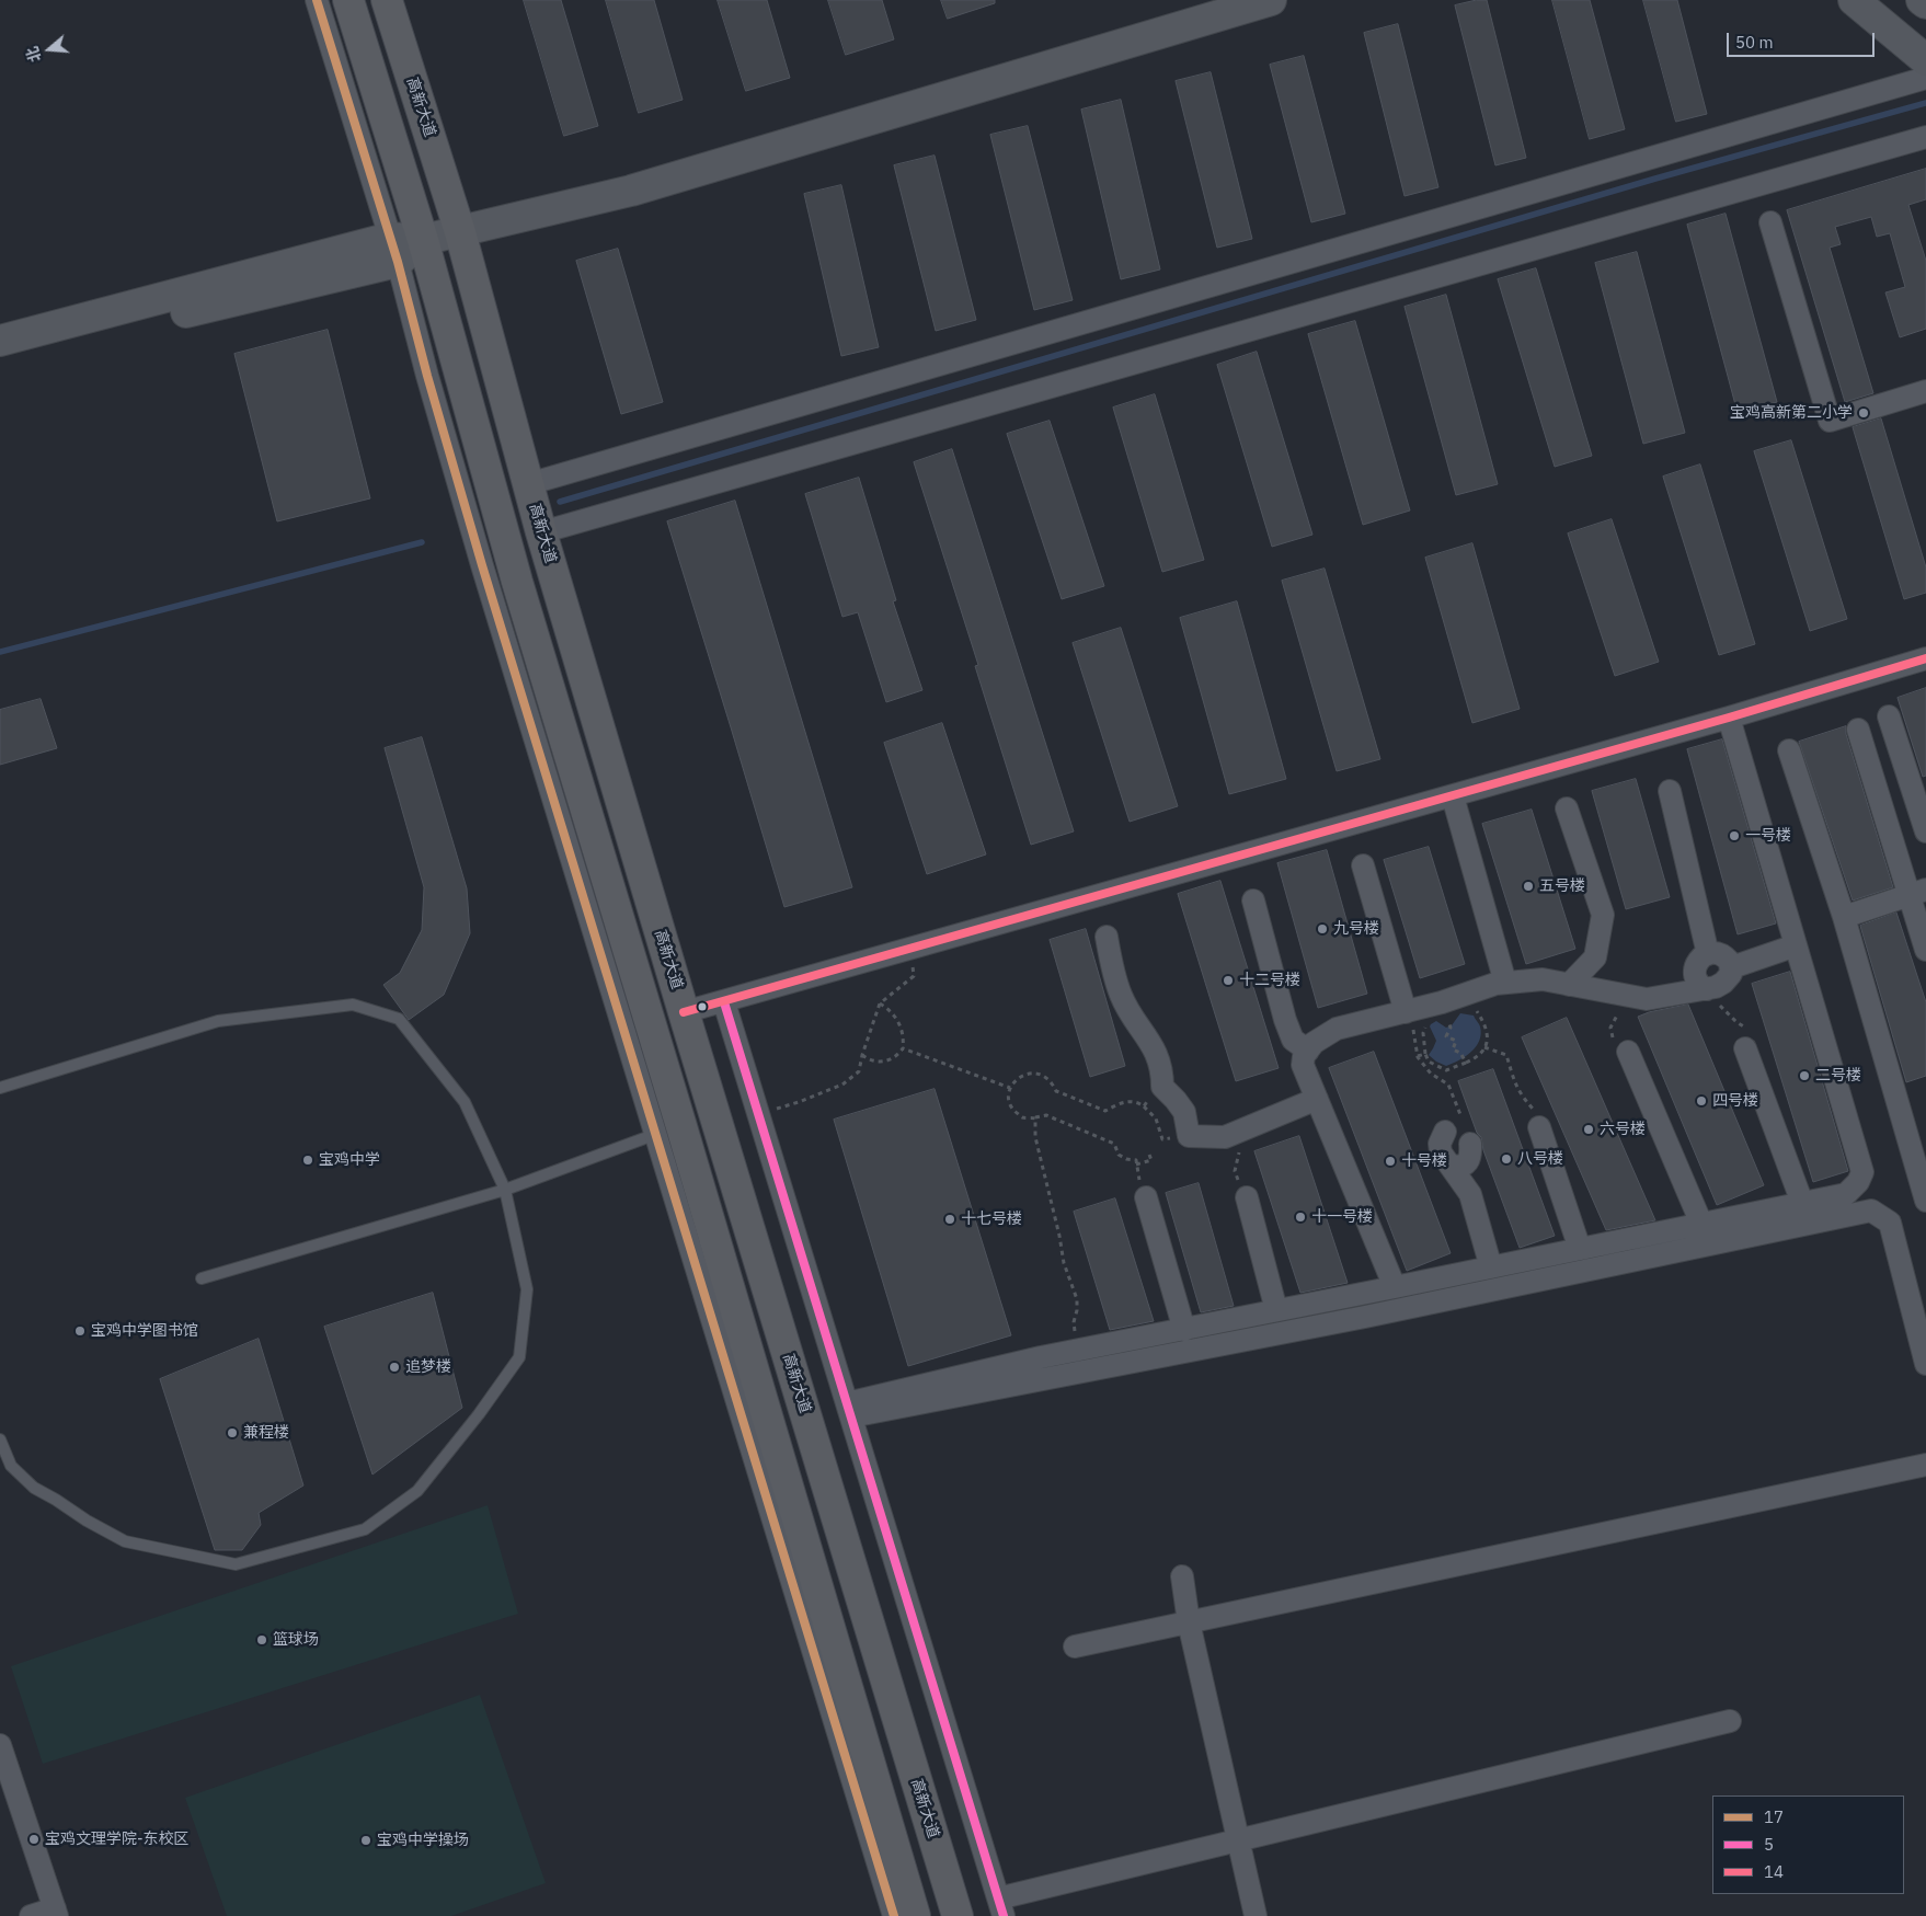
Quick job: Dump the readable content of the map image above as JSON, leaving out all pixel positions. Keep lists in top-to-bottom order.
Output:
{
  "streets": {
    "highway": ["高新大道"]
  },
  "places": [
    "宝鸡高新第二小学",
    "一号楼",
    "五号楼",
    "九号楼",
    "十二号楼",
    "二号楼",
    "四号楼",
    "六号楼",
    "八号楼",
    "宝鸡中学",
    "十号楼",
    "十一号楼",
    "十七号楼",
    "宝鸡中学图书馆",
    "追梦楼",
    "兼程楼",
    "篮球场",
    "宝鸡文理学院-东校区",
    "宝鸡中学操场"
  ],
  "lines": ["transit line 17", "transit line 14", "transit line 5"],
  "legend": ["17", "5", "14"],
  "scale_bar": "50 m",
  "north": "left"
}
